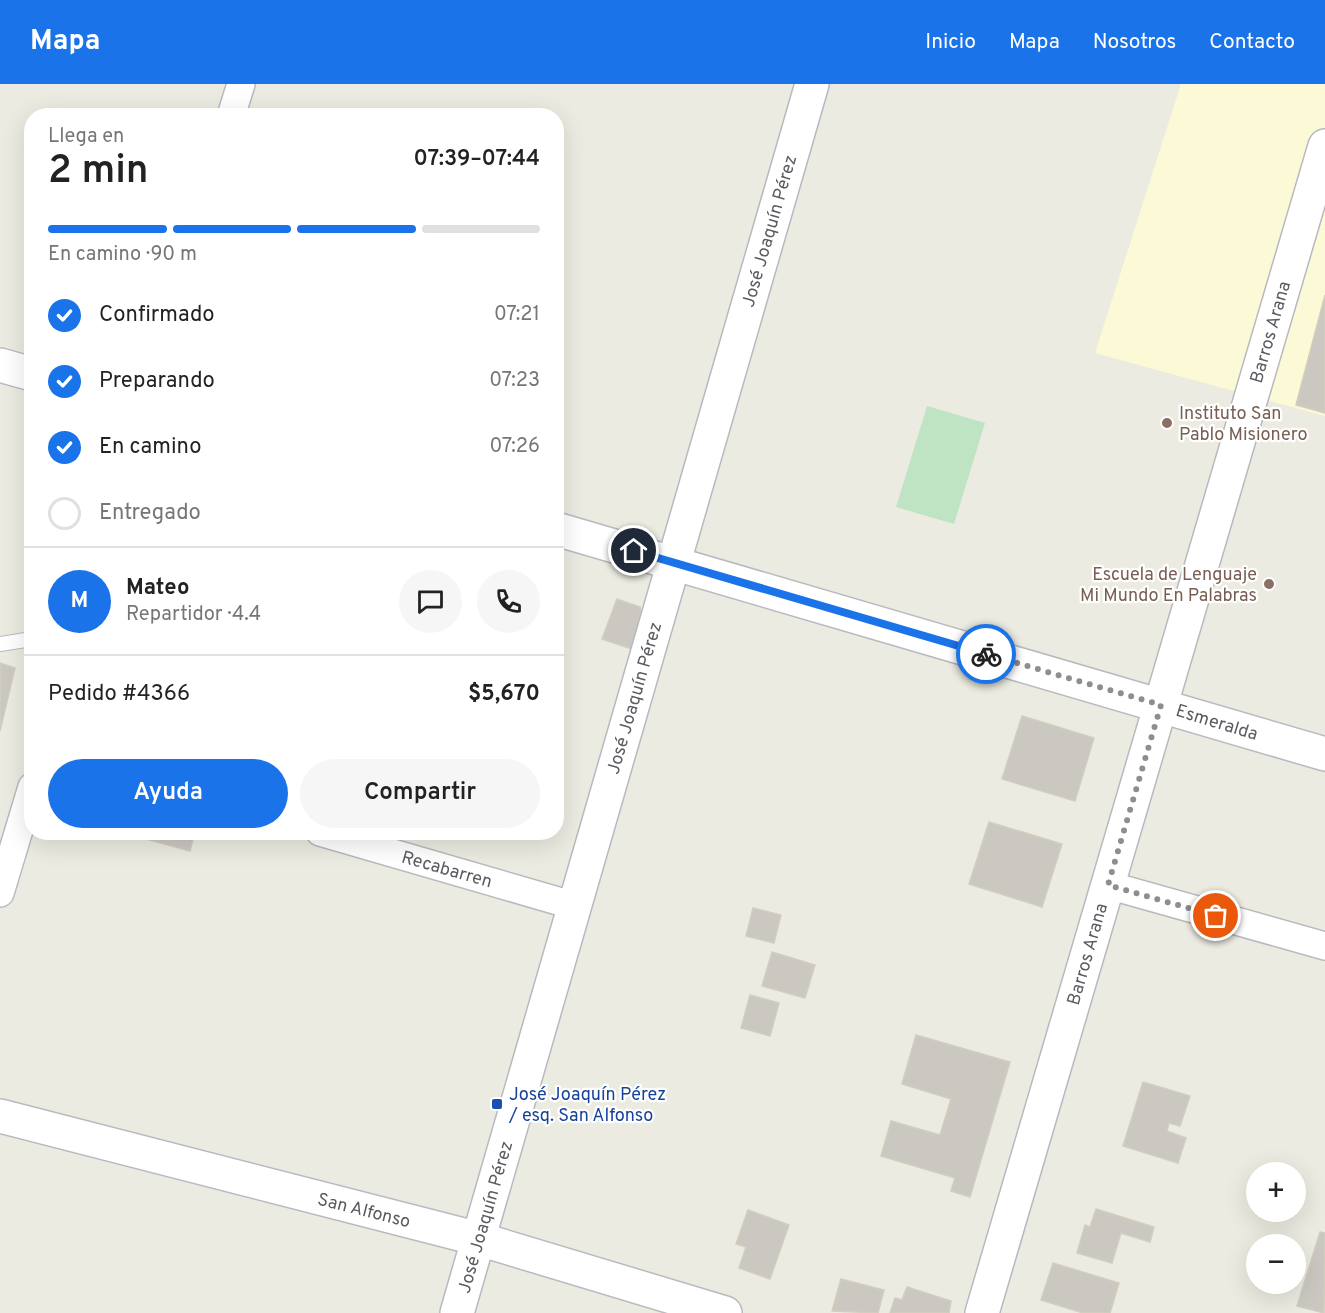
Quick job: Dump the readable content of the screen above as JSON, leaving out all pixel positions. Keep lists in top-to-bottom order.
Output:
{
  "streets": {
    "main road": [
      "José Joaquín Pérez",
      "Barros Arana",
      "Esmeralda",
      "San Alfonso"
    ],
    "street": ["Recabarren"]
  },
  "crossings": [
    ["José Joaquín Pérez", "Esmeralda"],
    ["José Joaquín Pérez", "Recabarren"],
    ["José Joaquín Pérez", "San Alfonso"],
    ["Barros Arana", "Esmeralda"]
  ],
  "places": {
    "other": ["Instituto San Pablo Misionero", "Escuela de Lenguaje Mi Mundo En Palabras"],
    "transit": ["José Joaquín Pérez / esq. San Alfonso"]
  },
  "page": {
    "header": "Mapa",
    "nav": [
      "Inicio",
      "Mapa",
      "Nosotros",
      "Contacto"
    ],
    "heading": ["2 min", "Llega en", "07:39–07:44"],
    "panel": [
      "Mateo",
      "Repartidor · 4.4",
      "Pedido #4366",
      "$5,670"
    ],
    "bar": "En camino · 90 m",
    "list": [
      ["Confirmado", "07:21"],
      ["Preparando", "07:23"],
      ["En camino", "07:26"],
      "Entregado"
    ],
    "round": "M",
    "buttons": ["Ayuda", "Compartir"],
    "map_buttons": ["+", "−"]
  }
}
